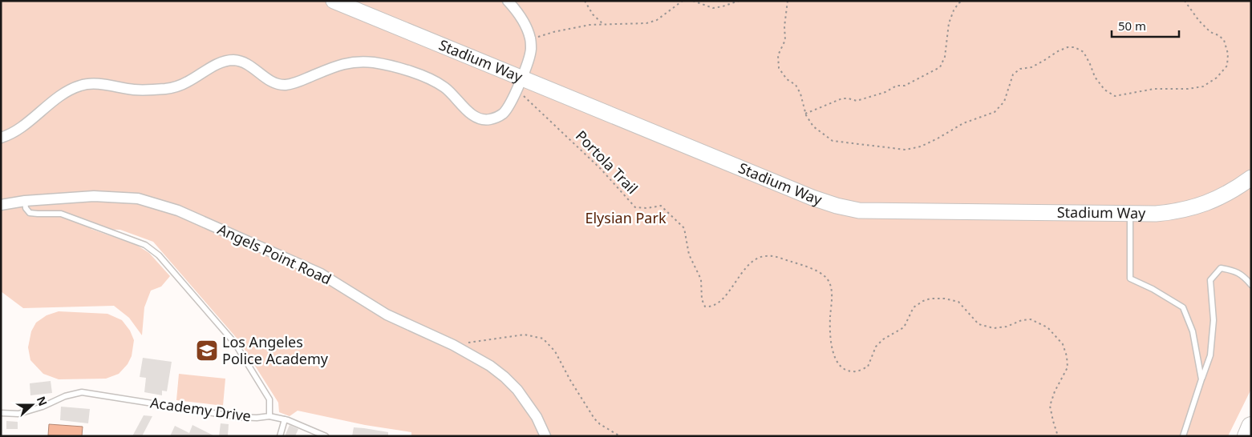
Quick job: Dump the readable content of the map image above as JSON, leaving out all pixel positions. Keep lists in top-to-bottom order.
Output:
{
  "streets": {
    "main road": ["Stadium Way"],
    "street": ["Angels Point Road"],
    "lane": ["Academy Drive"],
    "path": ["Portola Trail"]
  },
  "crossings": [
    ["Stadium Way", "Portola Trail"],
    ["Angels Point Road", "Academy Drive"]
  ],
  "parks": ["Elysian Park"],
  "places": {
    "school or university": ["Los Angeles Police Academy"]
  },
  "scale_bar": "50 m",
  "north": "right"
}
